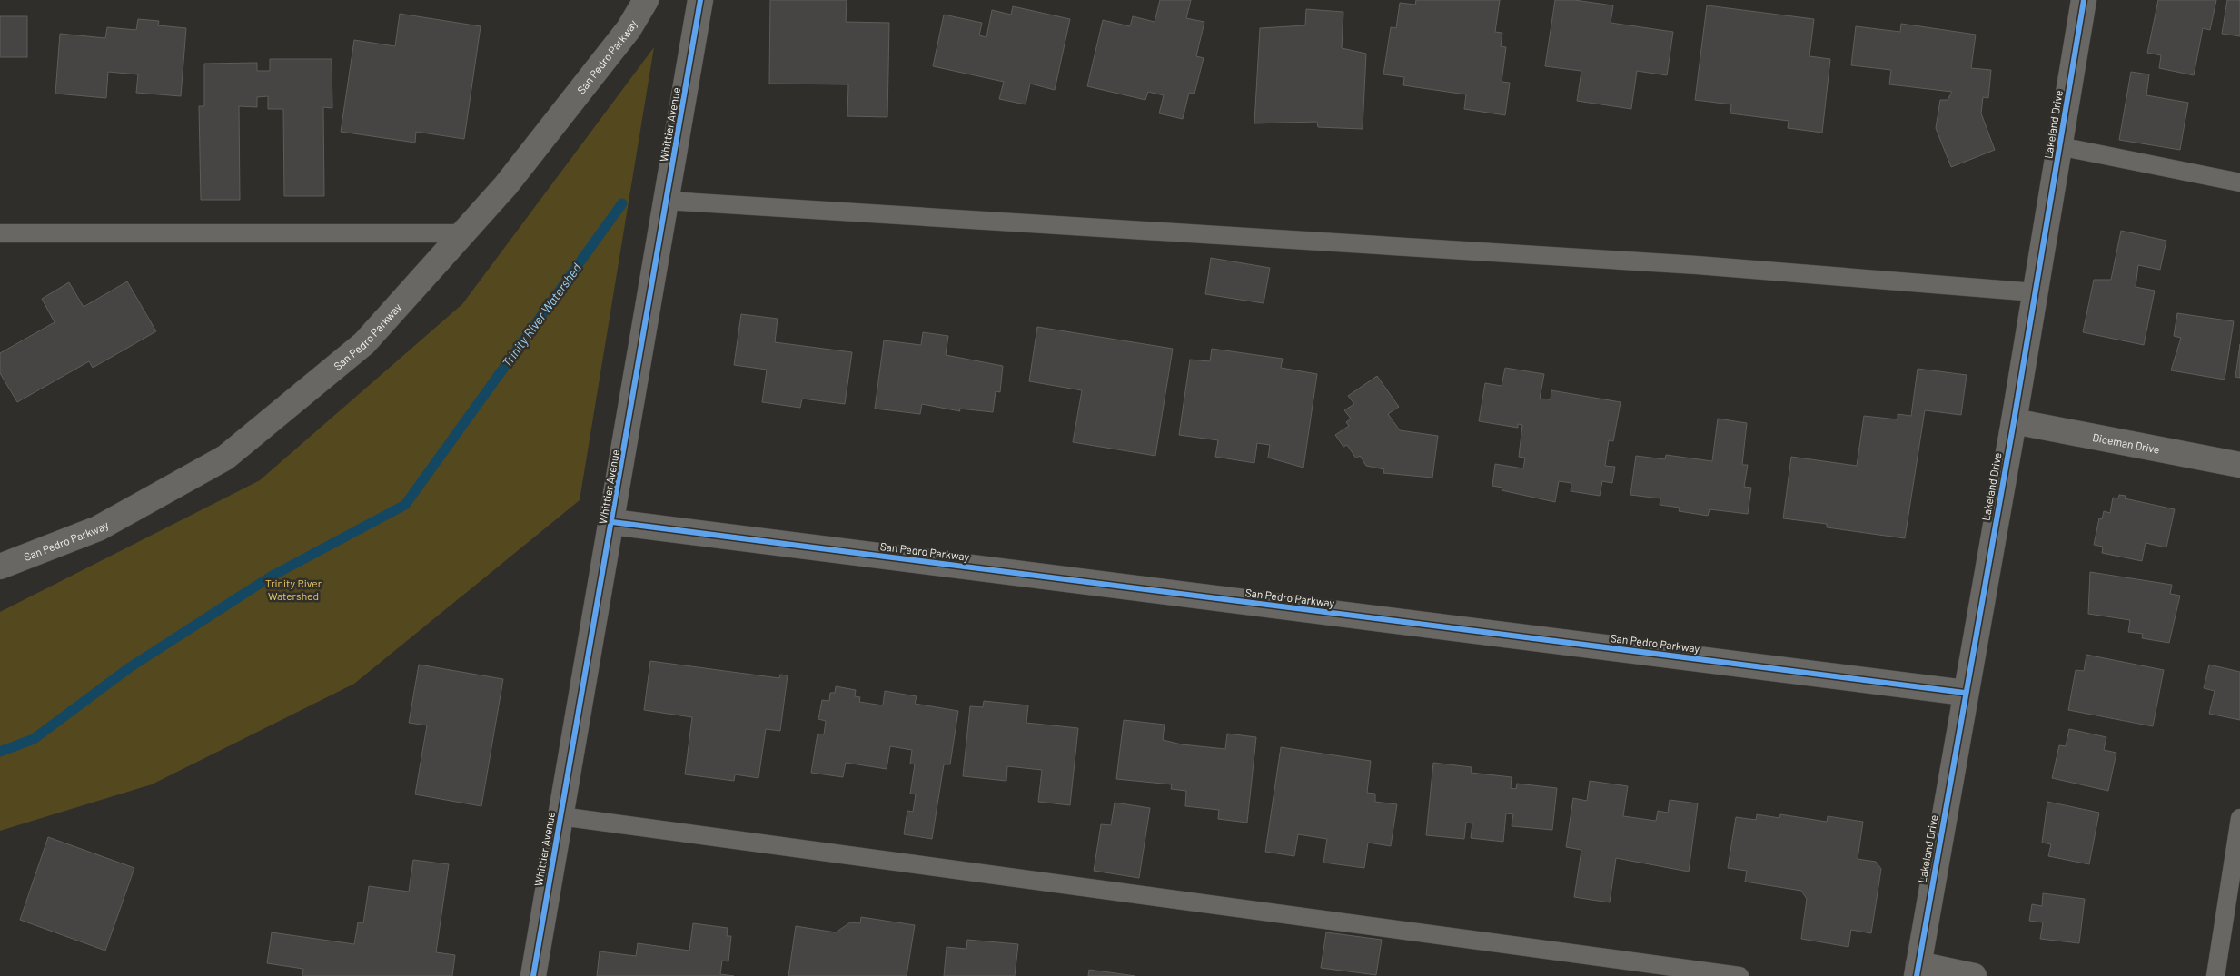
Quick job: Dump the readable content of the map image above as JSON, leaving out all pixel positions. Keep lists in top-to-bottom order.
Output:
{
  "streets": {
    "street": [
      "San Pedro Parkway",
      "Whittier Avenue",
      "Lakeland Drive",
      "Diceman Drive"
    ]
  },
  "crossings": [
    ["San Pedro Parkway", "Whittier Avenue"],
    ["San Pedro Parkway", "Lakeland Drive"],
    ["Lakeland Drive", "Diceman Drive"]
  ],
  "water": ["Trinity River Watershed"],
  "parks": ["Trinity River Watershed"]
}
